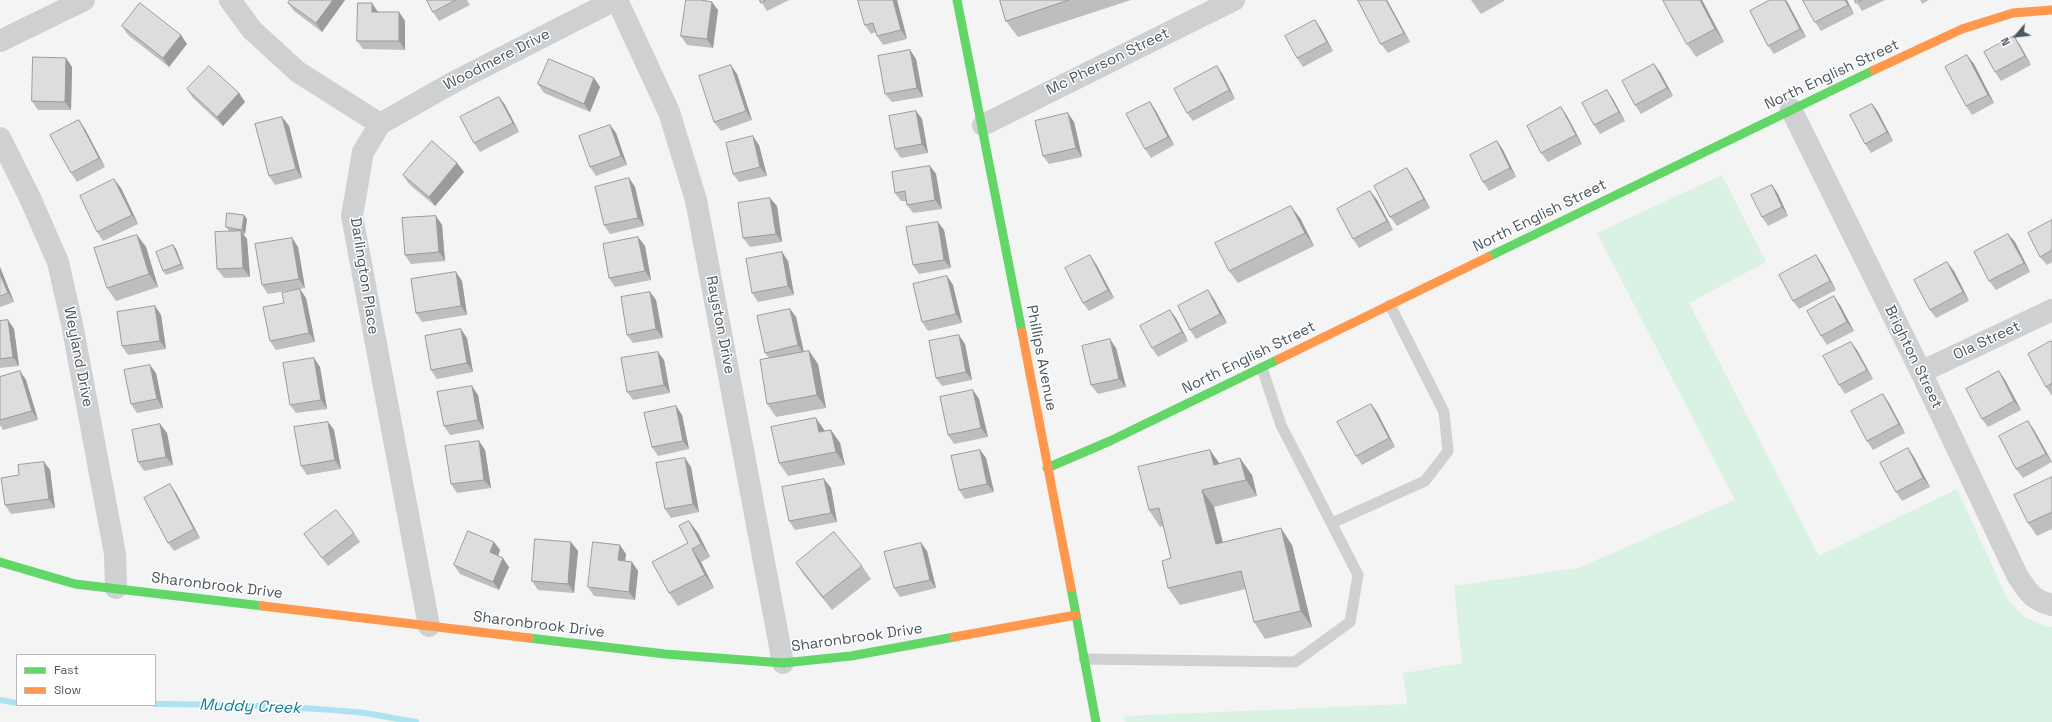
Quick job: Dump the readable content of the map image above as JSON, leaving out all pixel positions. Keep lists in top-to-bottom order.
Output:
{
  "streets": {
    "street": [
      "Woodmere Drive",
      "Mc Pherson Street",
      "North English Street",
      "Darlington Place",
      "Rayston Drive",
      "Ola Street",
      "Weyland Drive",
      "Brighton Street",
      "Phillips Avenue",
      "Sharonbrook Drive"
    ]
  },
  "crossings": [
    ["Woodmere Drive", "Darlington Place"],
    ["Woodmere Drive", "Rayston Drive"],
    ["Mc Pherson Street", "Phillips Avenue"],
    ["North English Street", "Brighton Street"],
    ["North English Street", "Phillips Avenue"],
    ["Darlington Place", "Sharonbrook Drive"],
    ["Rayston Drive", "Sharonbrook Drive"],
    ["Ola Street", "Brighton Street"],
    ["Weyland Drive", "Sharonbrook Drive"],
    ["Phillips Avenue", "Sharonbrook Drive"]
  ],
  "water": ["Muddy Creek"],
  "legend": ["Fast", "Slow"],
  "north": "bottom left"
}
